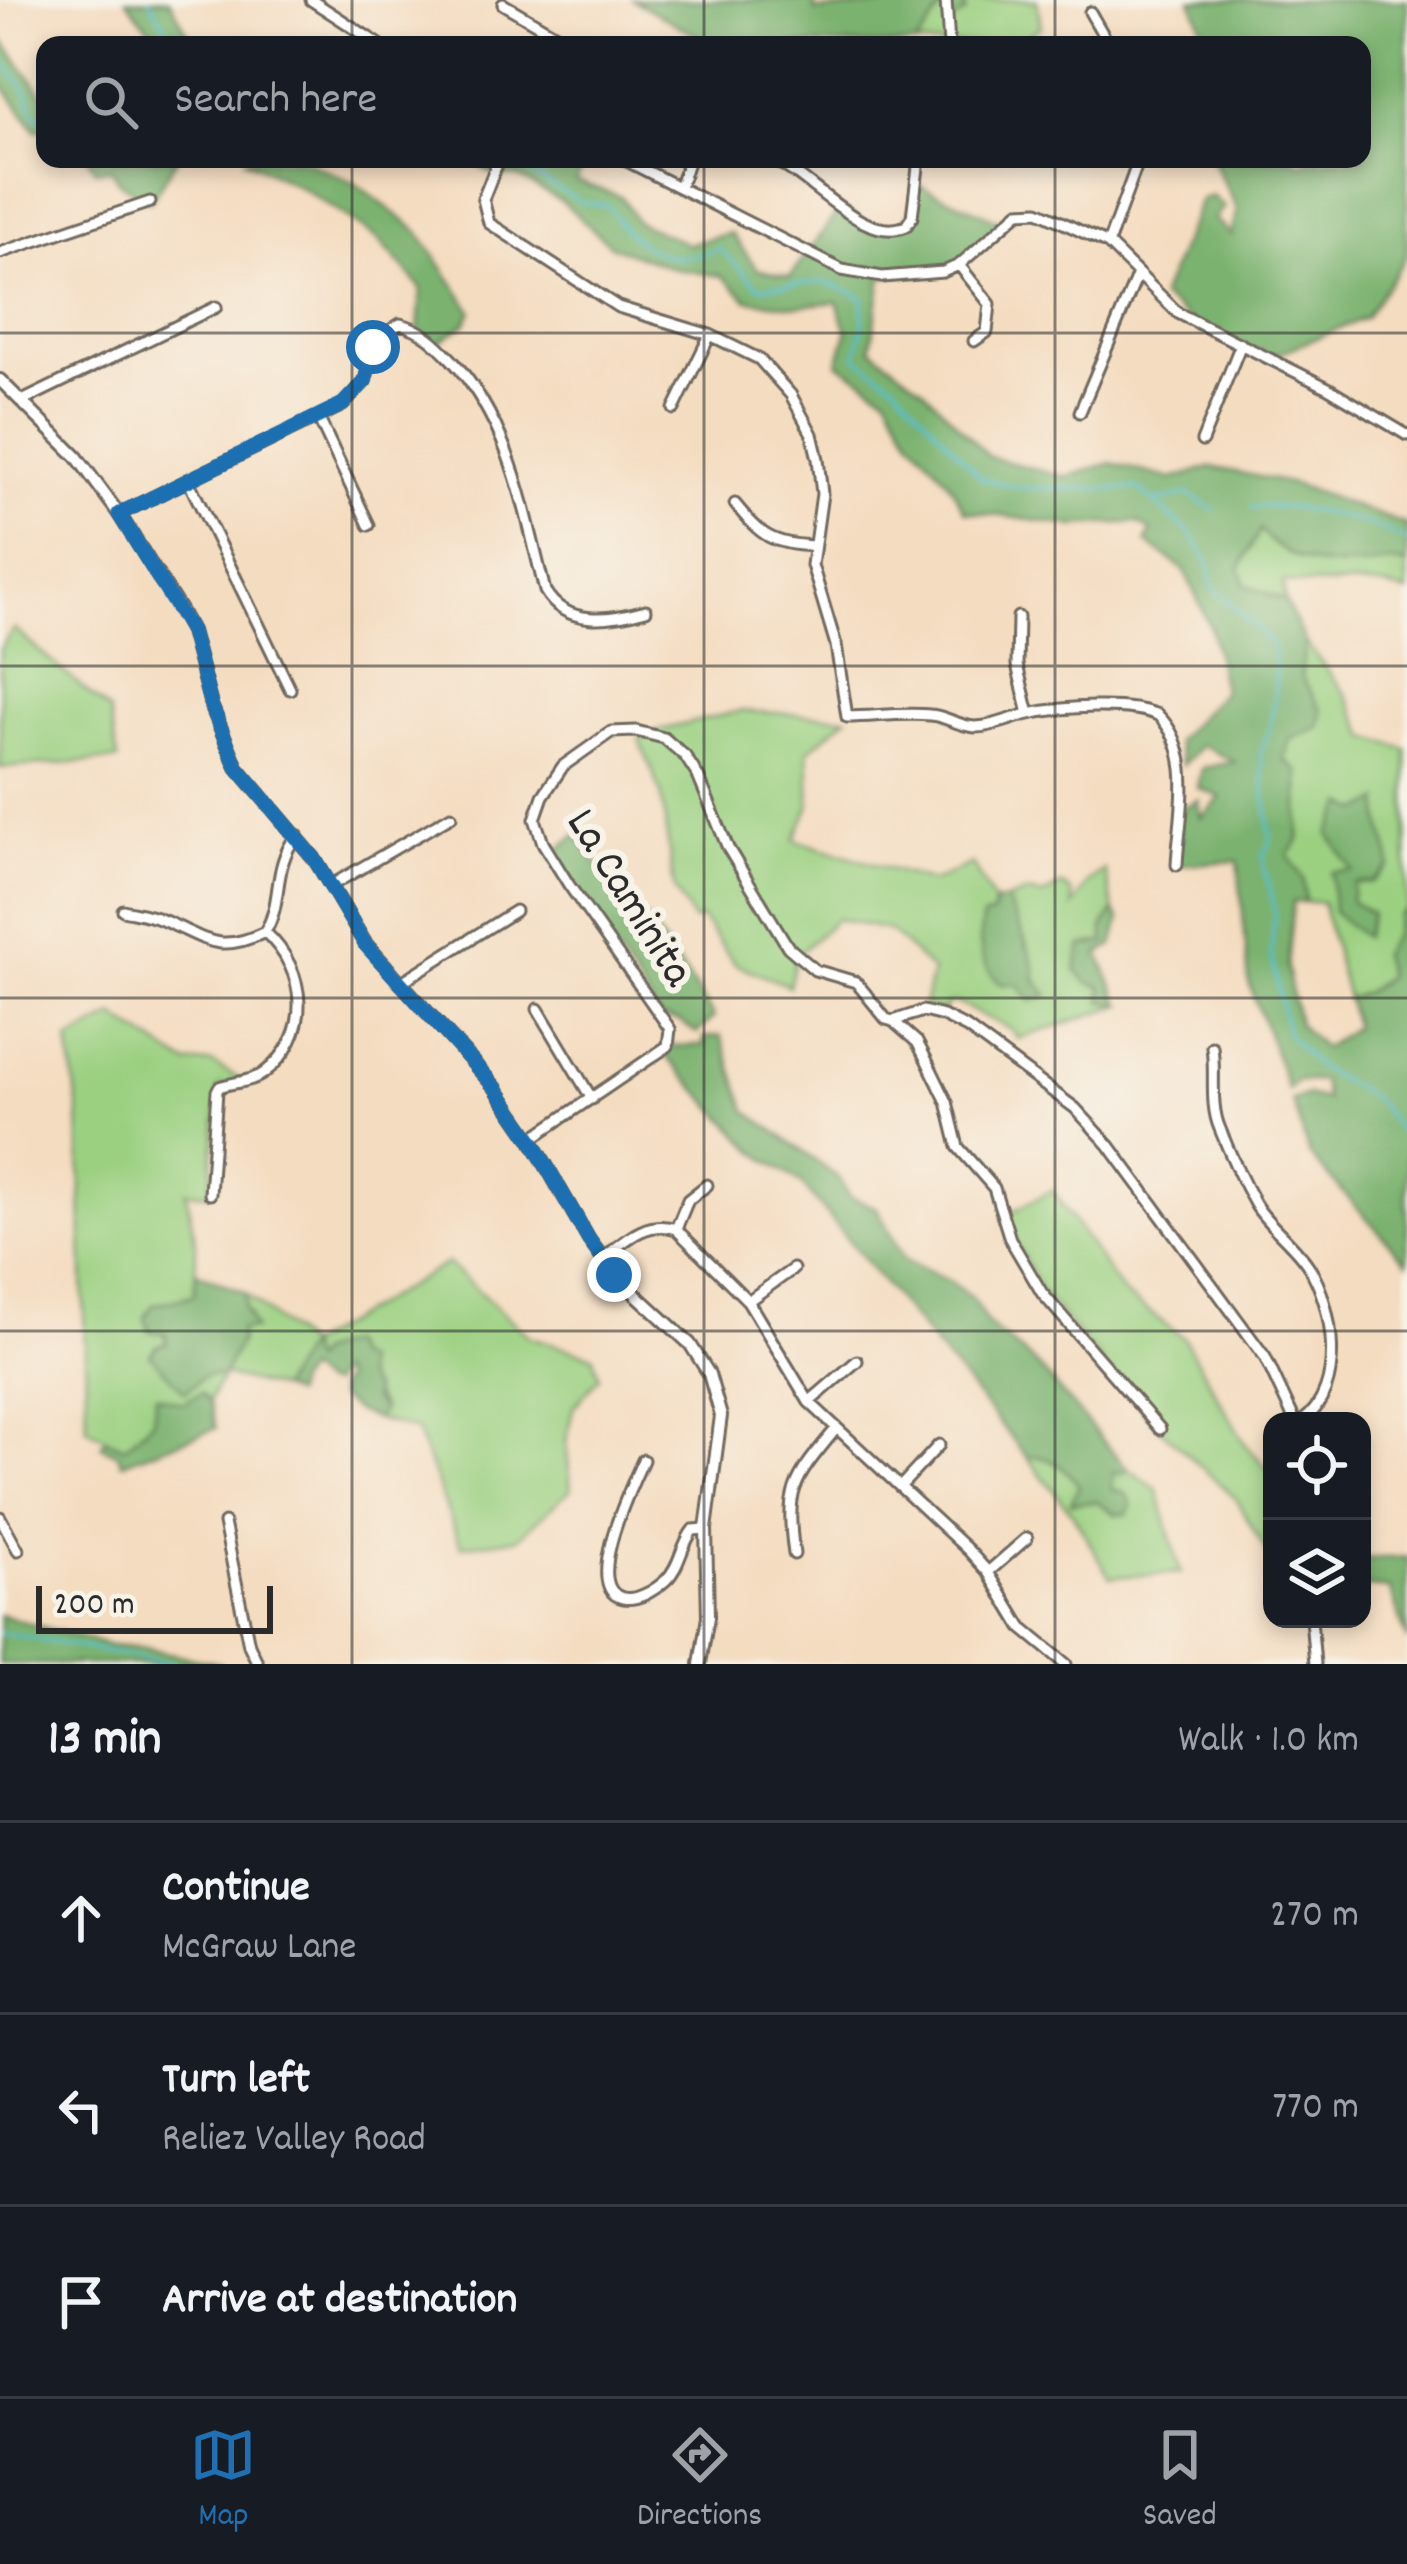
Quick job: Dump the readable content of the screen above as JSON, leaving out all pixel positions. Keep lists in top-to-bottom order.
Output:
{
  "streets": {
    "street": ["La Caminita"]
  },
  "scale_bar": "200 m",
  "page": {
    "search": "Search here",
    "scale": "200 m",
    "heading": ["13 min", "Walk · 1.0 km"],
    "list": [
      ["Continue", "McGraw Lane", "270 m"],
      ["Turn left", "Reliez Valley Road", "770 m"],
      "Arrive at destination"
    ],
    "nav": ["Map", "Directions", "Saved"]
  }
}
